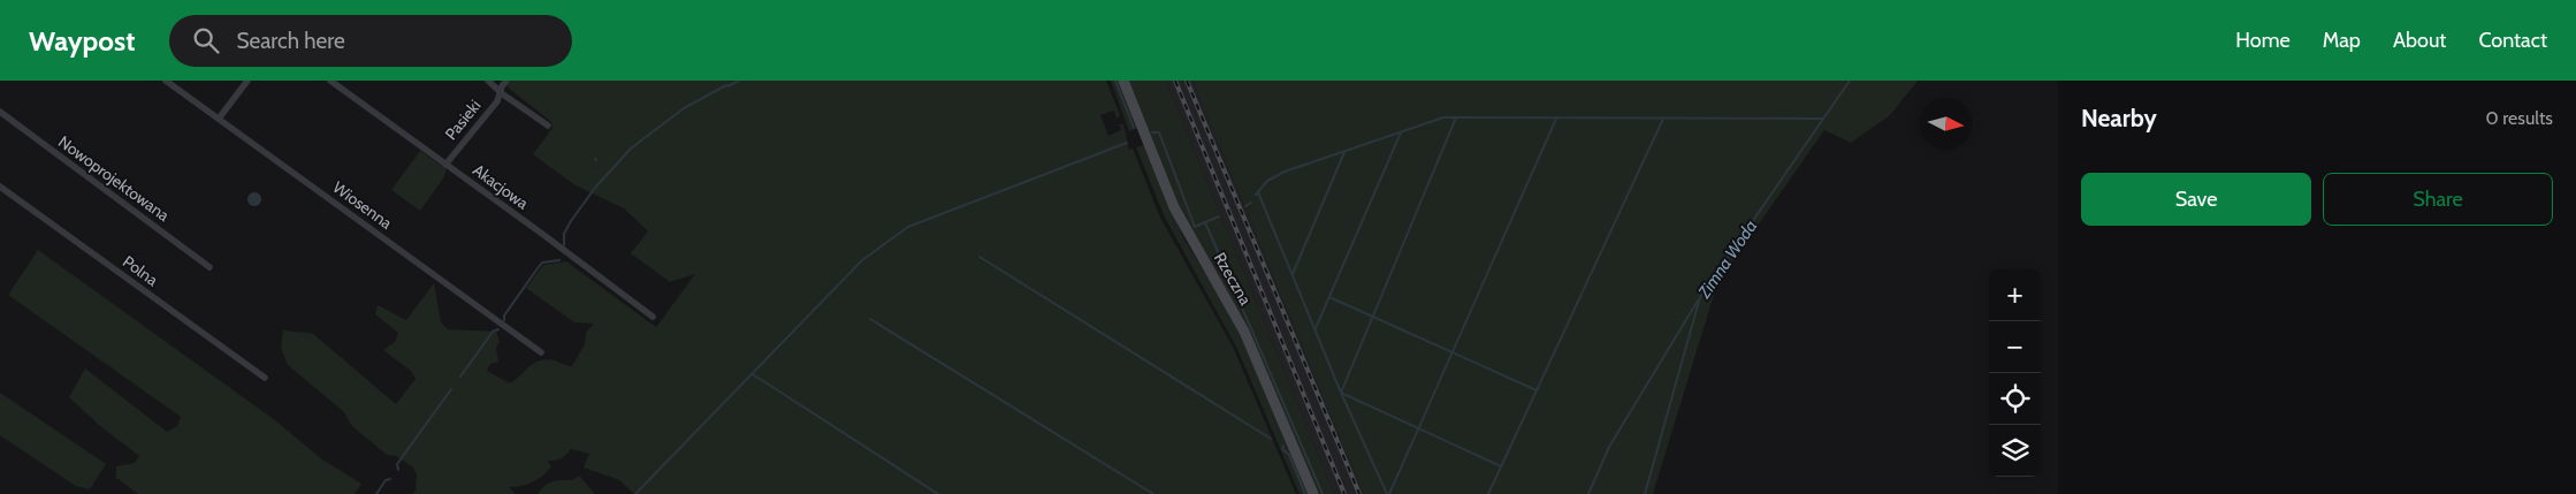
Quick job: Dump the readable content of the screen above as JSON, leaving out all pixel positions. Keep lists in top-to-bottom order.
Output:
{
  "streets": {
    "street": [
      "Pasieki",
      "Nowoprojektowana",
      "Akacjowa",
      "Wiosenna",
      "Polna",
      "Rzeczna"
    ]
  },
  "crossings": [
    ["Pasieki", "Akacjowa"]
  ],
  "water": ["Zimna Woda"],
  "north": "right",
  "page": {
    "header": "Waypost",
    "search": "Search here",
    "nav": [
      "Home",
      "Map",
      "About",
      "Contact"
    ],
    "heading": ["Nearby", "0 results"],
    "buttons": ["Save", "Share"],
    "map_buttons": ["+", "−"]
  }
}
